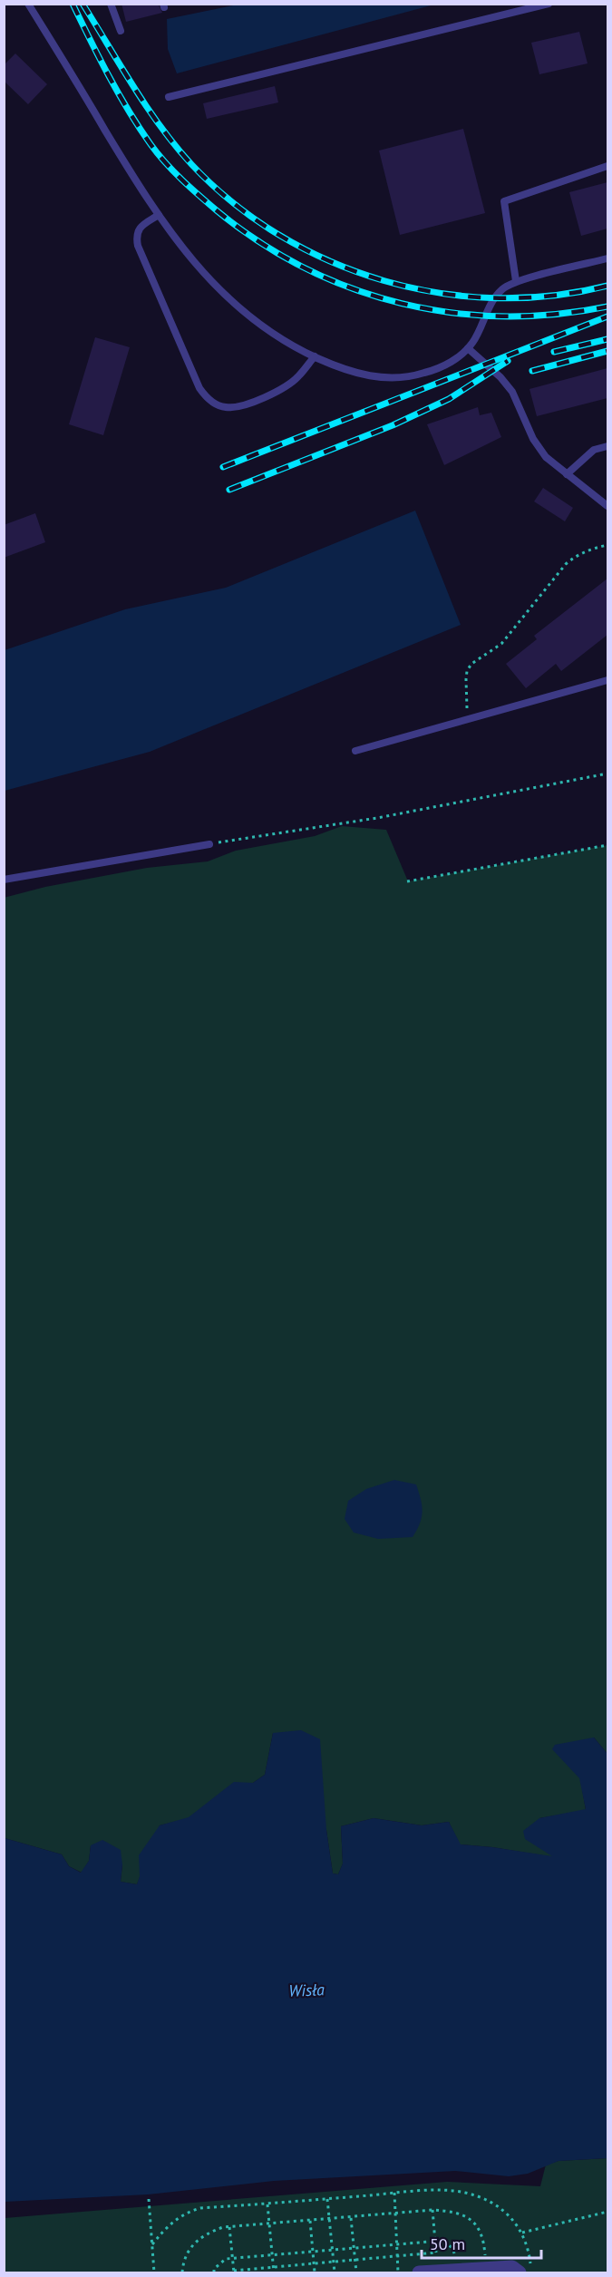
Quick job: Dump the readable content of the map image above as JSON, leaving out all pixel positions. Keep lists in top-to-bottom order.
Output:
{
  "water": ["Wisła"],
  "scale_bar": "50 m"
}
